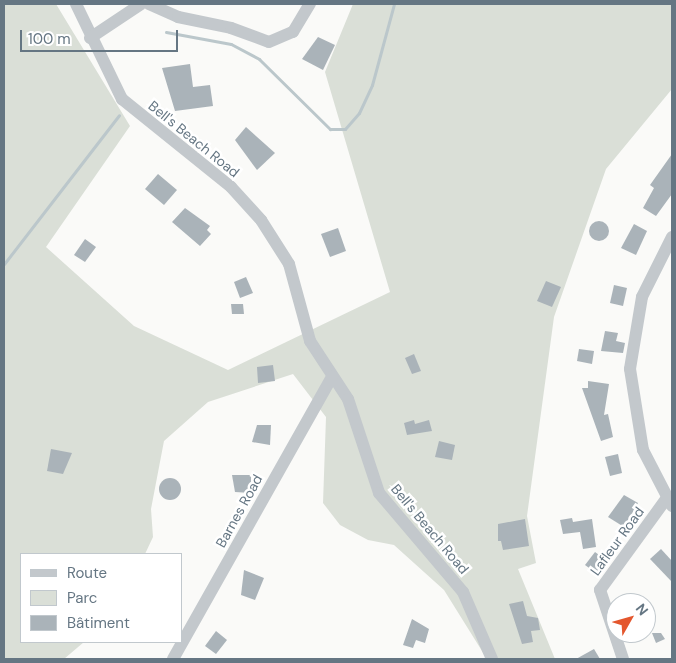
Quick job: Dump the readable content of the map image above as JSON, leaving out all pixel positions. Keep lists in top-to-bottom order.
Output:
{
  "streets": {
    "street": ["Bell's Beach Road", "Barnes Road", "Lafleur Road"]
  },
  "crossings": [
    ["Bell's Beach Road", "Barnes Road"]
  ],
  "legend": ["Route", "Parc", "Bâtiment"],
  "scale_bar": "100 m",
  "north": "top right"
}
